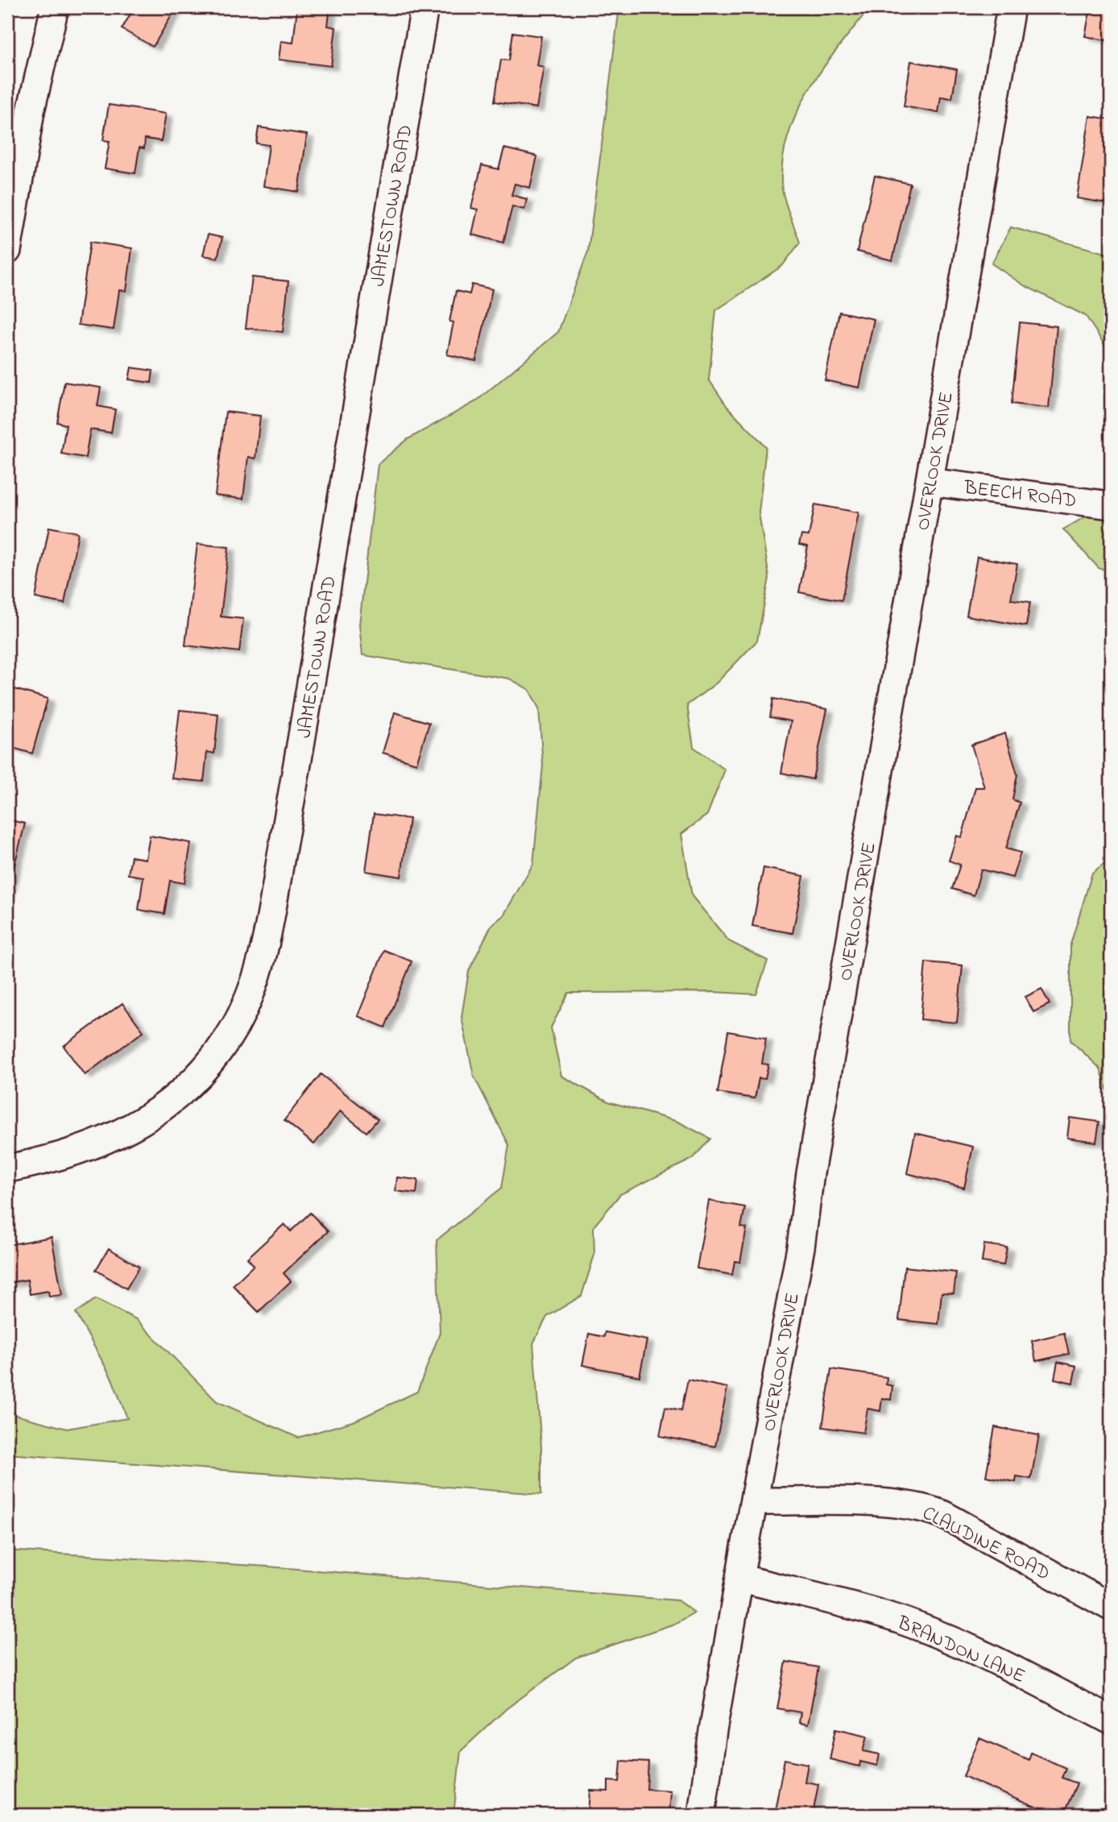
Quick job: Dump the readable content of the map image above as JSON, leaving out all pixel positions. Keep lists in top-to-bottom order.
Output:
{
  "streets": {
    "street": [
      "JAMESTOWN ROAD",
      "OVERLOOK DRIVE",
      "BEECH ROAD",
      "CLAUDINE ROAD",
      "BRANDON LANE"
    ]
  },
  "crossings": [
    ["OVERLOOK DRIVE", "BEECH ROAD"],
    ["OVERLOOK DRIVE", "CLAUDINE ROAD"],
    ["OVERLOOK DRIVE", "BRANDON LANE"]
  ]
}
